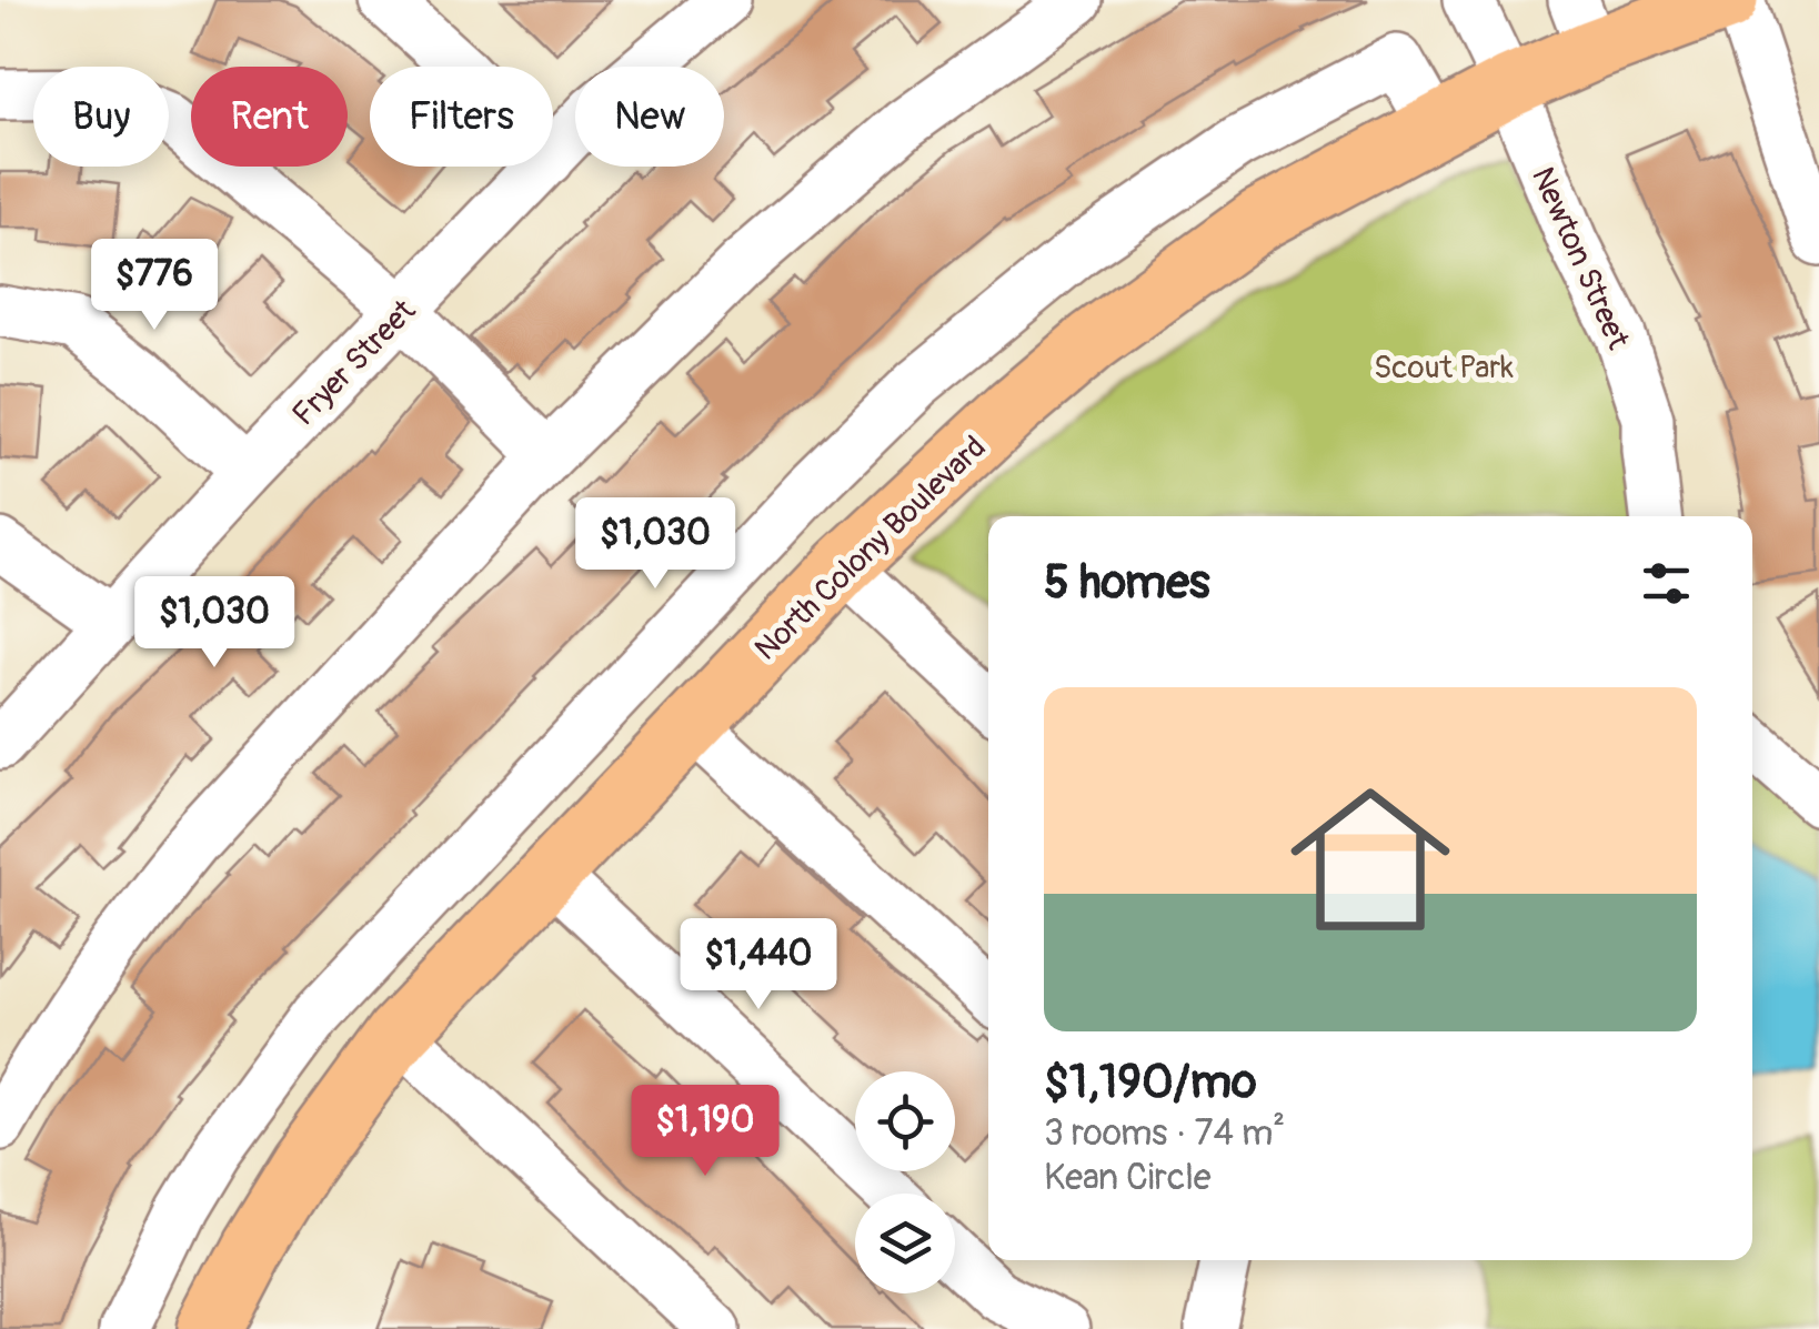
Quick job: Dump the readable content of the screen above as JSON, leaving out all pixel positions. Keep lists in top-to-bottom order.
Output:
{
  "streets": {
    "main road": ["North Colony Boulevard"],
    "street": ["Newton Street", "Fryer Street"]
  },
  "crossings": [
    ["Newton Street", "North Colony Boulevard"]
  ],
  "parks": ["Scout Park"],
  "page": {
    "chip": [
      "Buy",
      "Rent",
      "Filters",
      "New"
    ],
    "price": [
      "$776",
      "$1,030",
      "$1,030",
      "$1,440",
      "$1,190"
    ],
    "heading": "5 homes",
    "list": [
      {
        "name": "$1,190/mo",
        "note": "3 rooms · 74 m² · Kean Circle"
      }
    ]
  }
}
